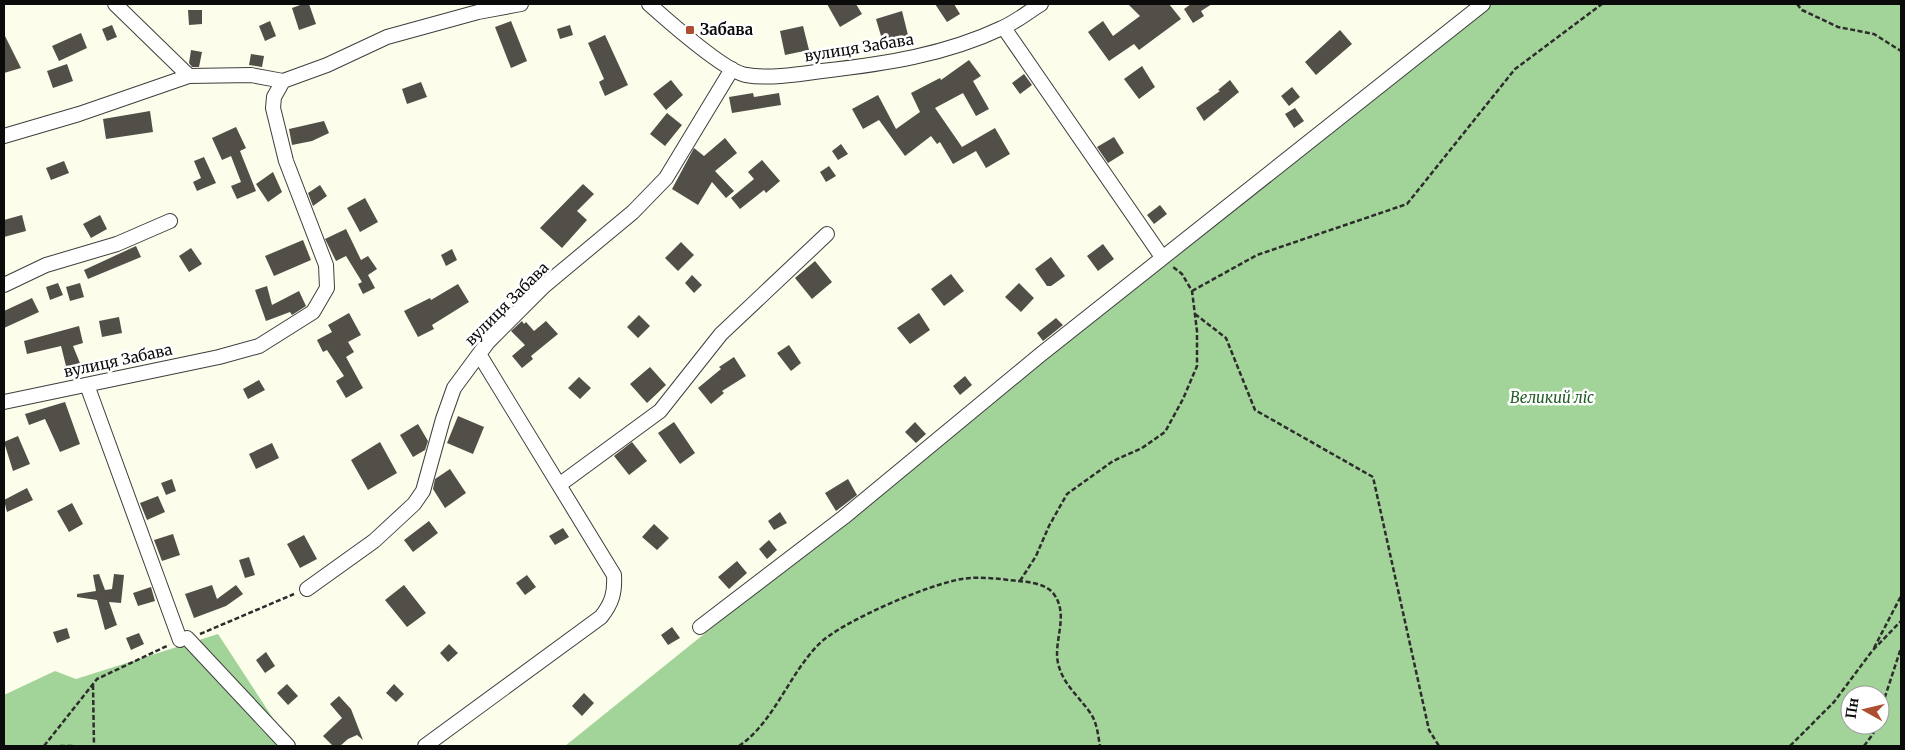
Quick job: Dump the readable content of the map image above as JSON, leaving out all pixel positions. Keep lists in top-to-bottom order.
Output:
{
  "streets": {
    "street": ["вулиця Забава"]
  },
  "parks": ["Великий ліс"],
  "places": {
    "transit": ["Забава"]
  },
  "north": "left"
}
